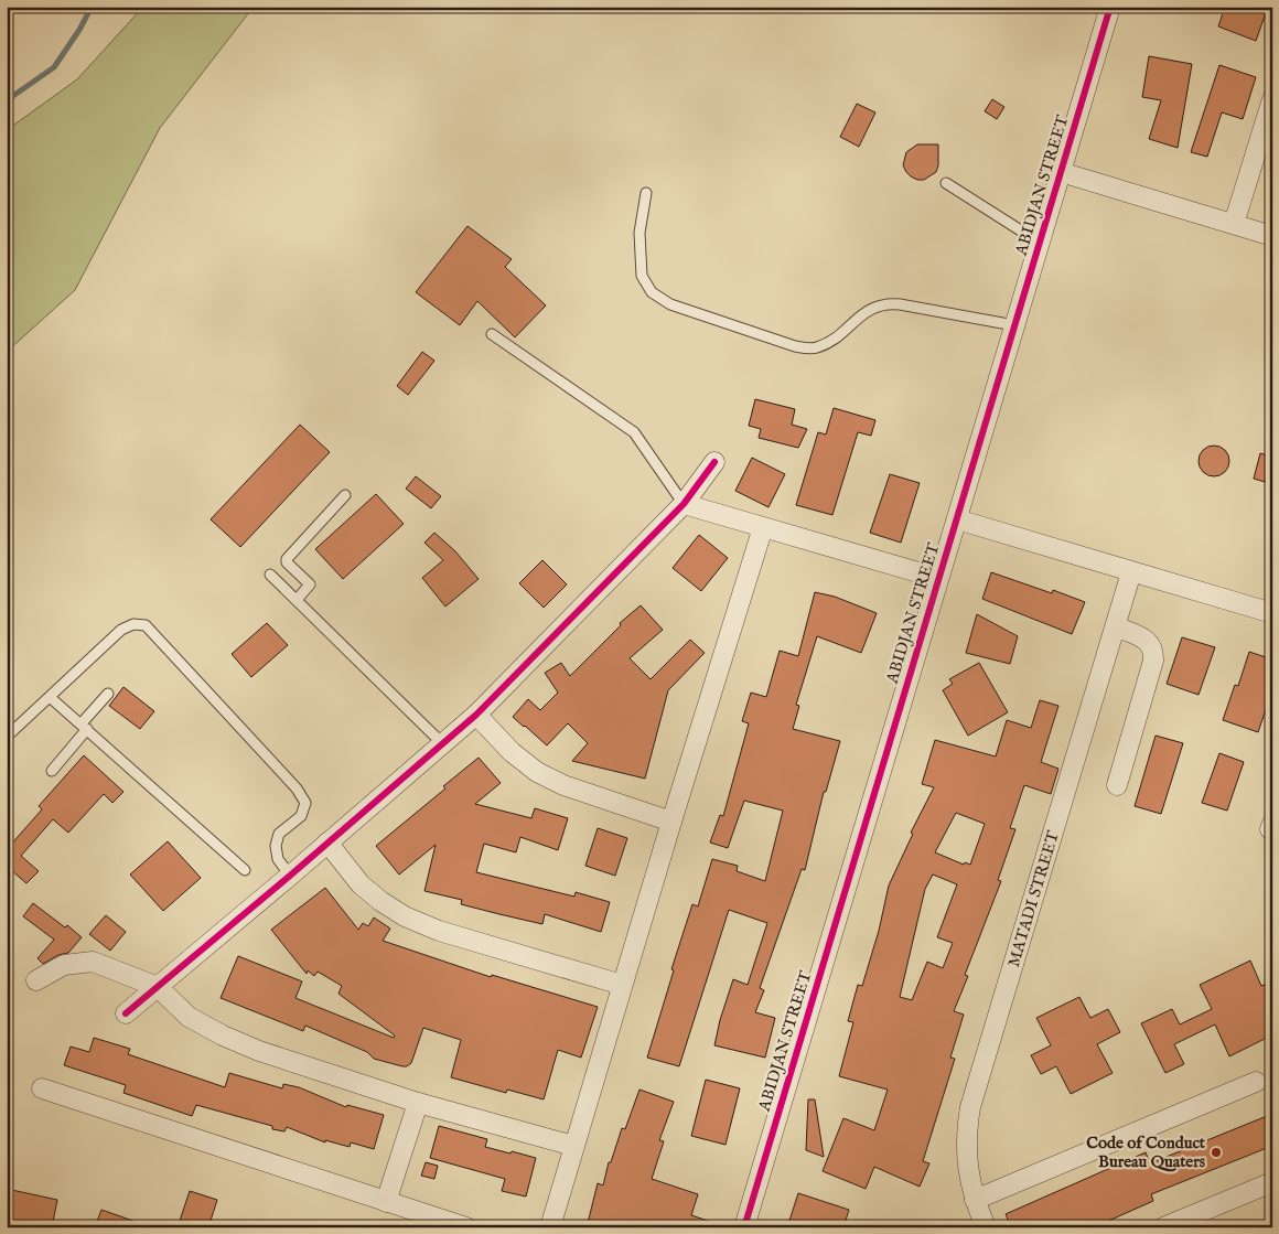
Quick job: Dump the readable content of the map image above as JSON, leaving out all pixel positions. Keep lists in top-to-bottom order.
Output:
{
  "streets": {
    "street": ["ABIDJAN STREET", "MATADI STREET"]
  },
  "places": ["Code of Conduct Bureau Quaters"]
}
